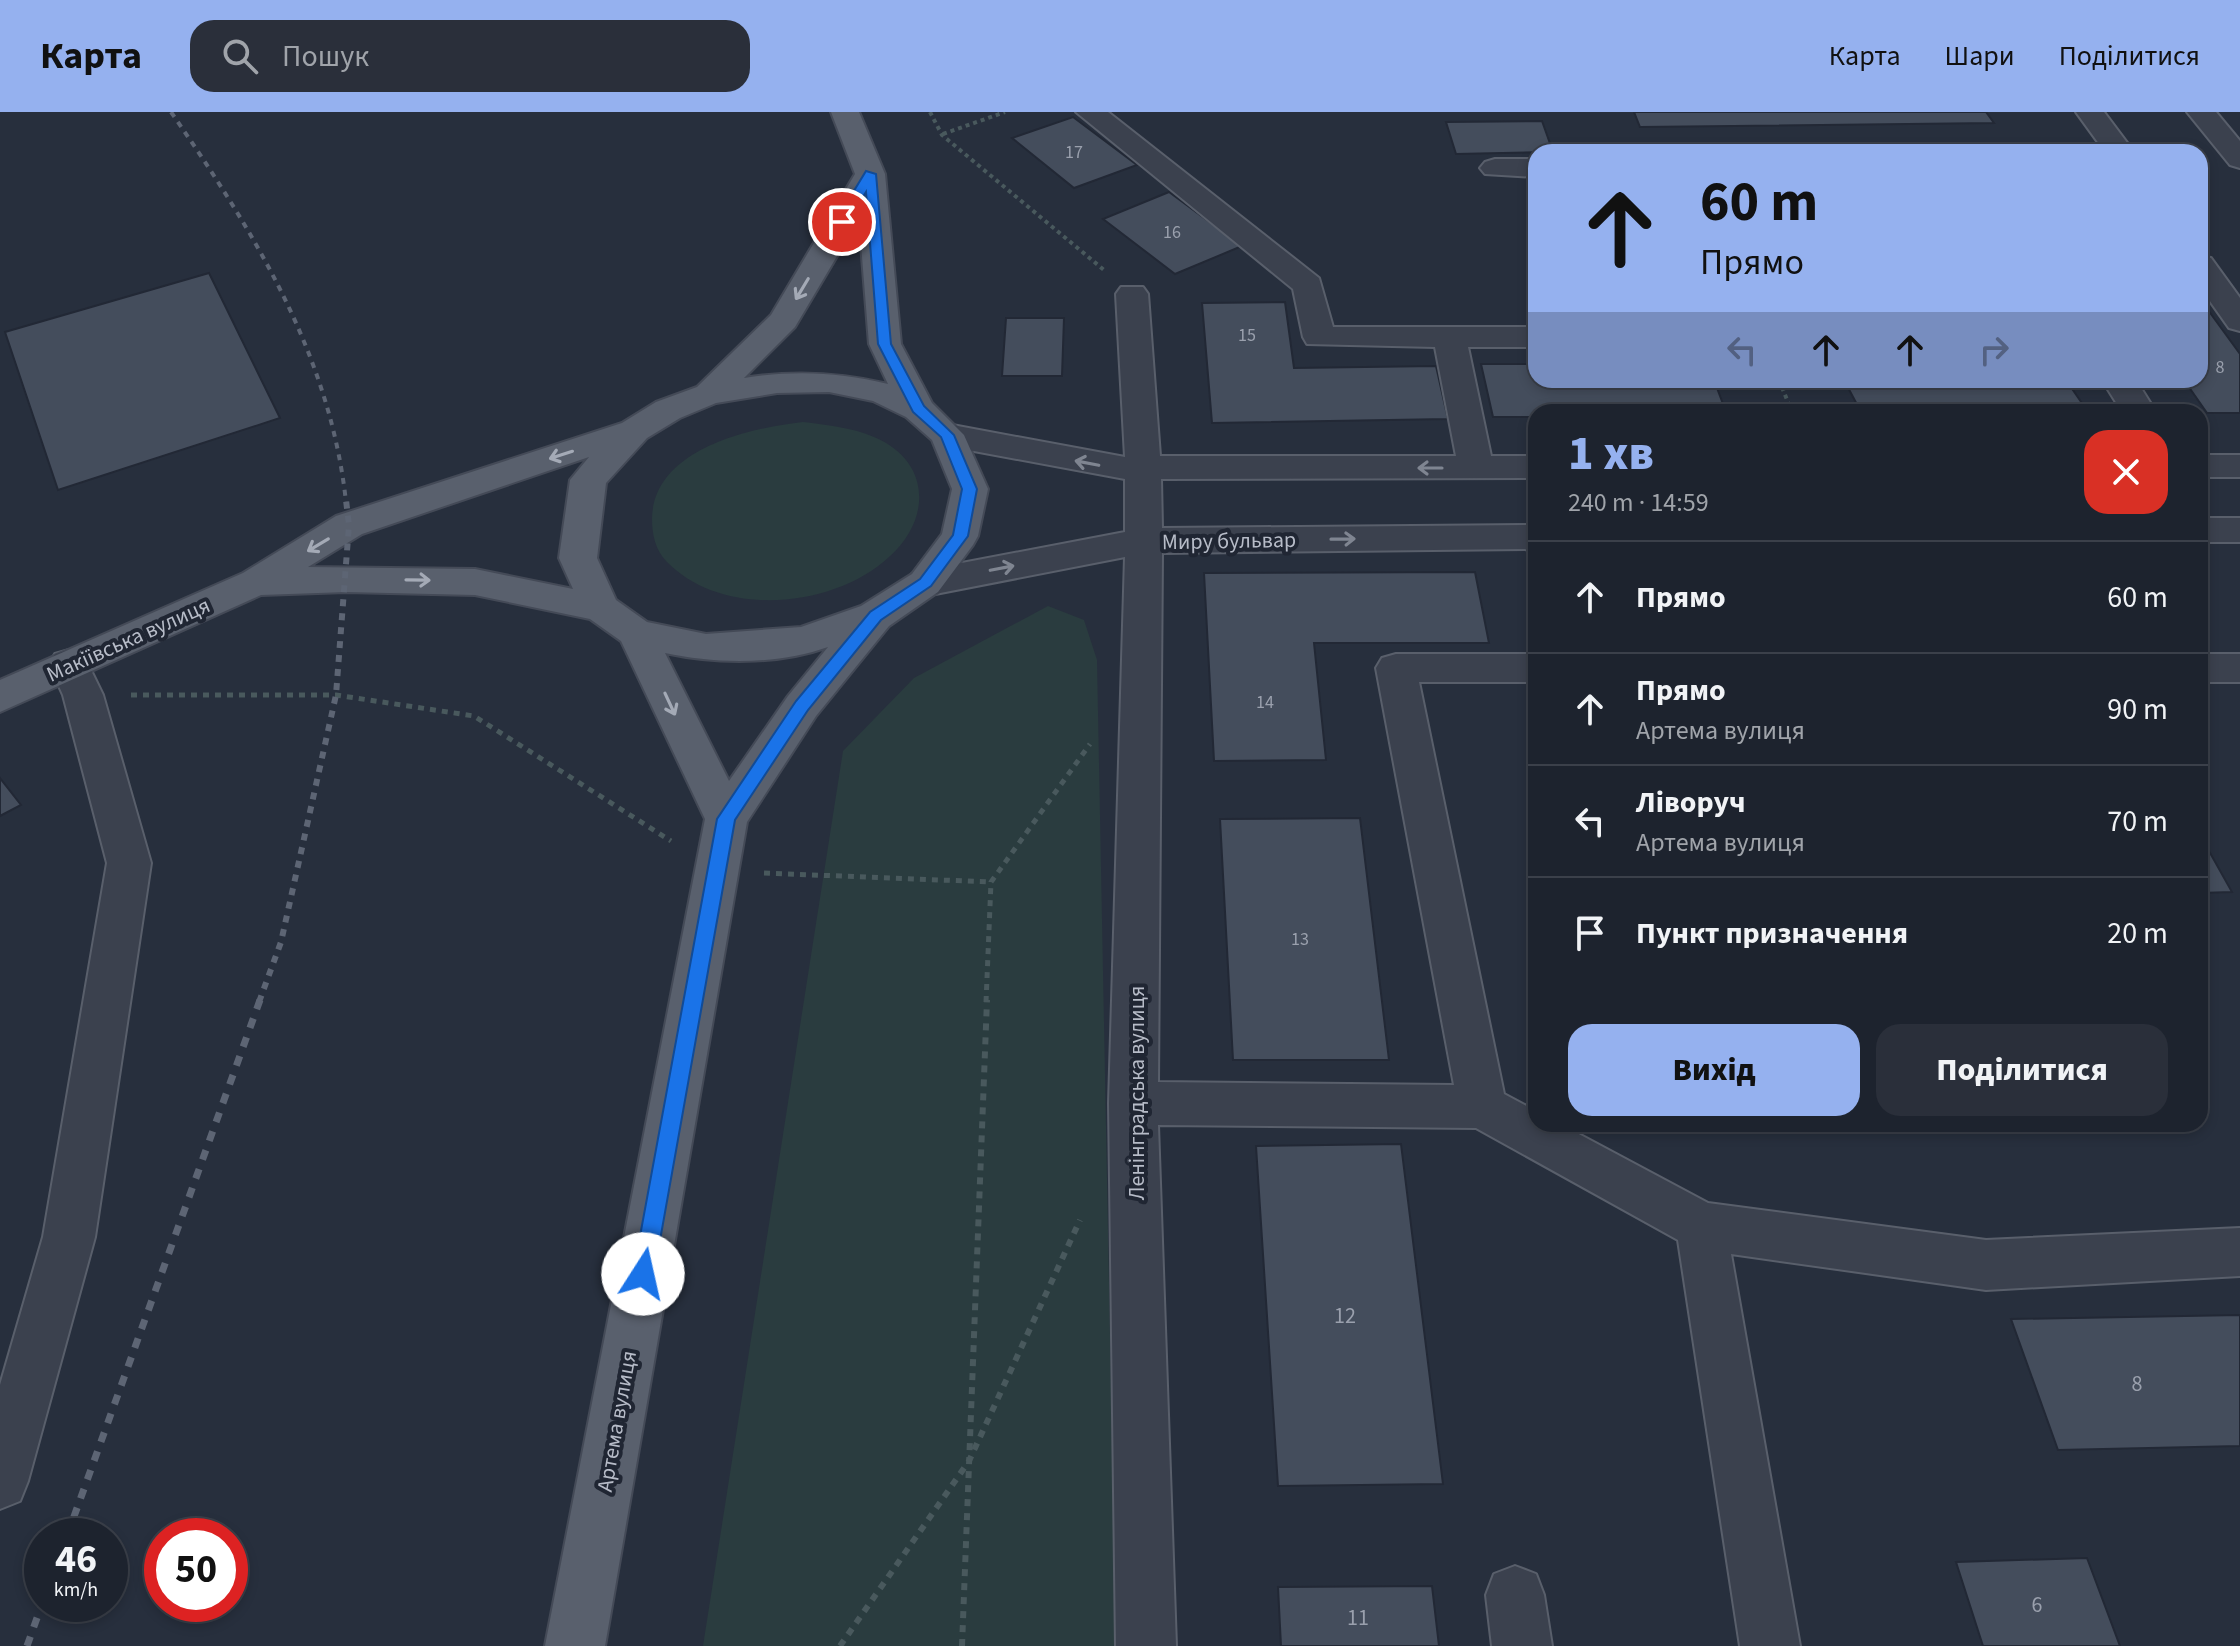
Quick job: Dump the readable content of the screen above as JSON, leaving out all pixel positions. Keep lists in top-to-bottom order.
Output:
{
  "streets": {
    "main road": ["Макіївська вулиця", "Артема вулиця"],
    "street": ["Миру бульвар", "Ленінградська вулиця"]
  },
  "crossings": [
    ["Миру бульвар", "Ленінградська вулиця"]
  ],
  "house_numbers": [
    "17",
    "16",
    "15",
    "8",
    "14",
    "13",
    "12",
    "8",
    "6",
    "11"
  ],
  "page": {
    "header": "Карта",
    "search": "Пошук",
    "nav": ["Карта", "Шари", "Поділитися"],
    "turn": ["60 m", "Прямо"],
    "heading": ["1 хв", "240 m · 14:59"],
    "list": [
      {
        "name": "Прямо",
        "value": "60 m"
      },
      {
        "name": "Прямо",
        "note": "Артема вулиця",
        "value": "90 m"
      },
      {
        "name": "Ліворуч",
        "note": "Артема вулиця",
        "value": "70 m"
      },
      {
        "name": "Пункт призначення",
        "value": "20 m"
      }
    ],
    "buttons": ["Вихід", "Поділитися"],
    "speed": "46 km/h",
    "limit": "50"
  }
}
